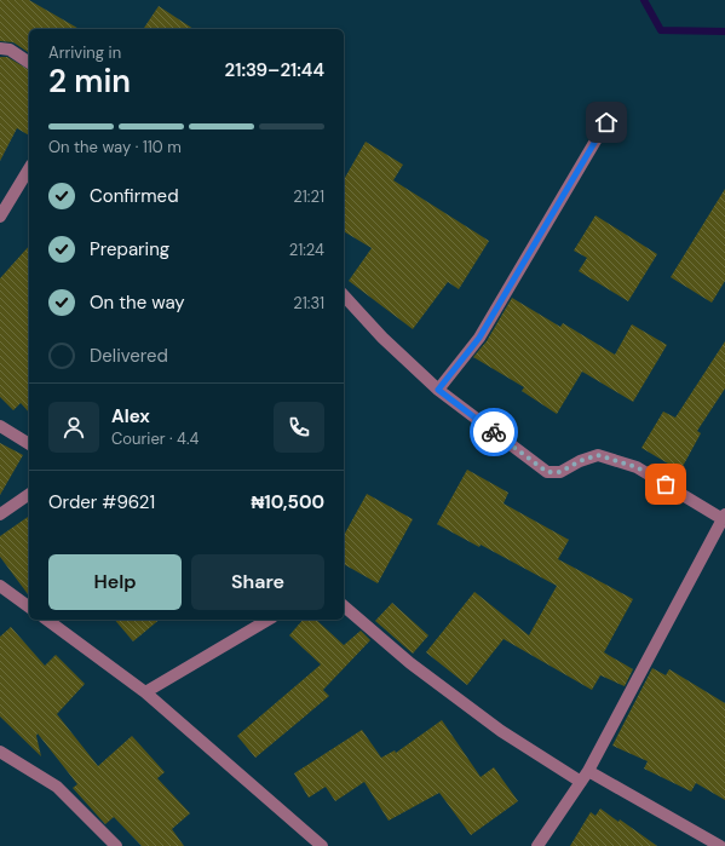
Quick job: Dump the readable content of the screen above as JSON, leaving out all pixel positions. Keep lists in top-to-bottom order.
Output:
{
  "page": {
    "heading": ["2 min", "Arriving in", "21:39–21:44"],
    "panel": [
      "Alex",
      "Courier · 4.4",
      "Order #9621",
      "₦10,500"
    ],
    "bar": "On the way · 110 m",
    "list": [
      ["Confirmed", "21:21"],
      ["Preparing", "21:24"],
      ["On the way", "21:31"],
      "Delivered"
    ],
    "buttons": ["Help", "Share"]
  }
}
